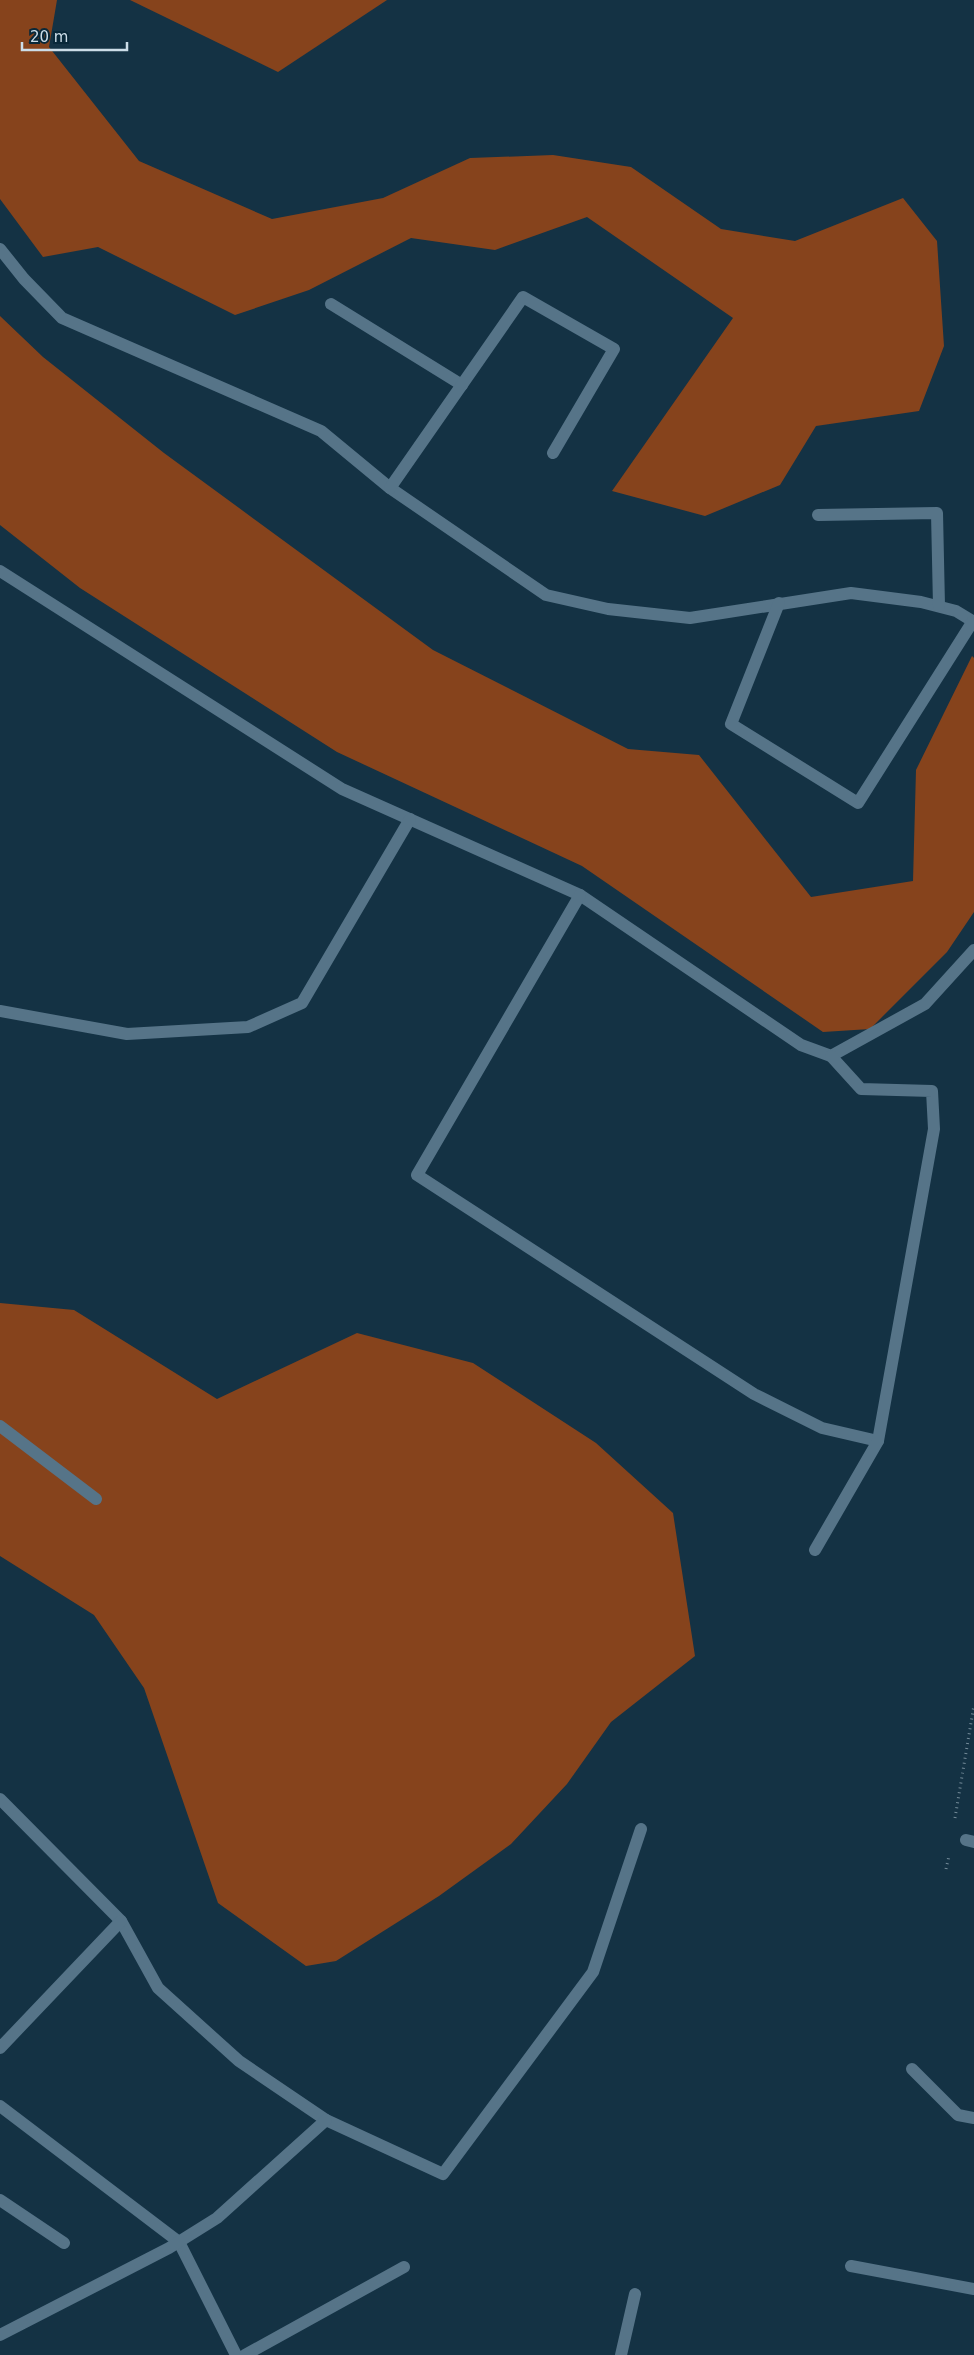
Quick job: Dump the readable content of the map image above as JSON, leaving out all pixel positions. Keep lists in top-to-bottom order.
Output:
{
  "scale_bar": "20 m"
}
